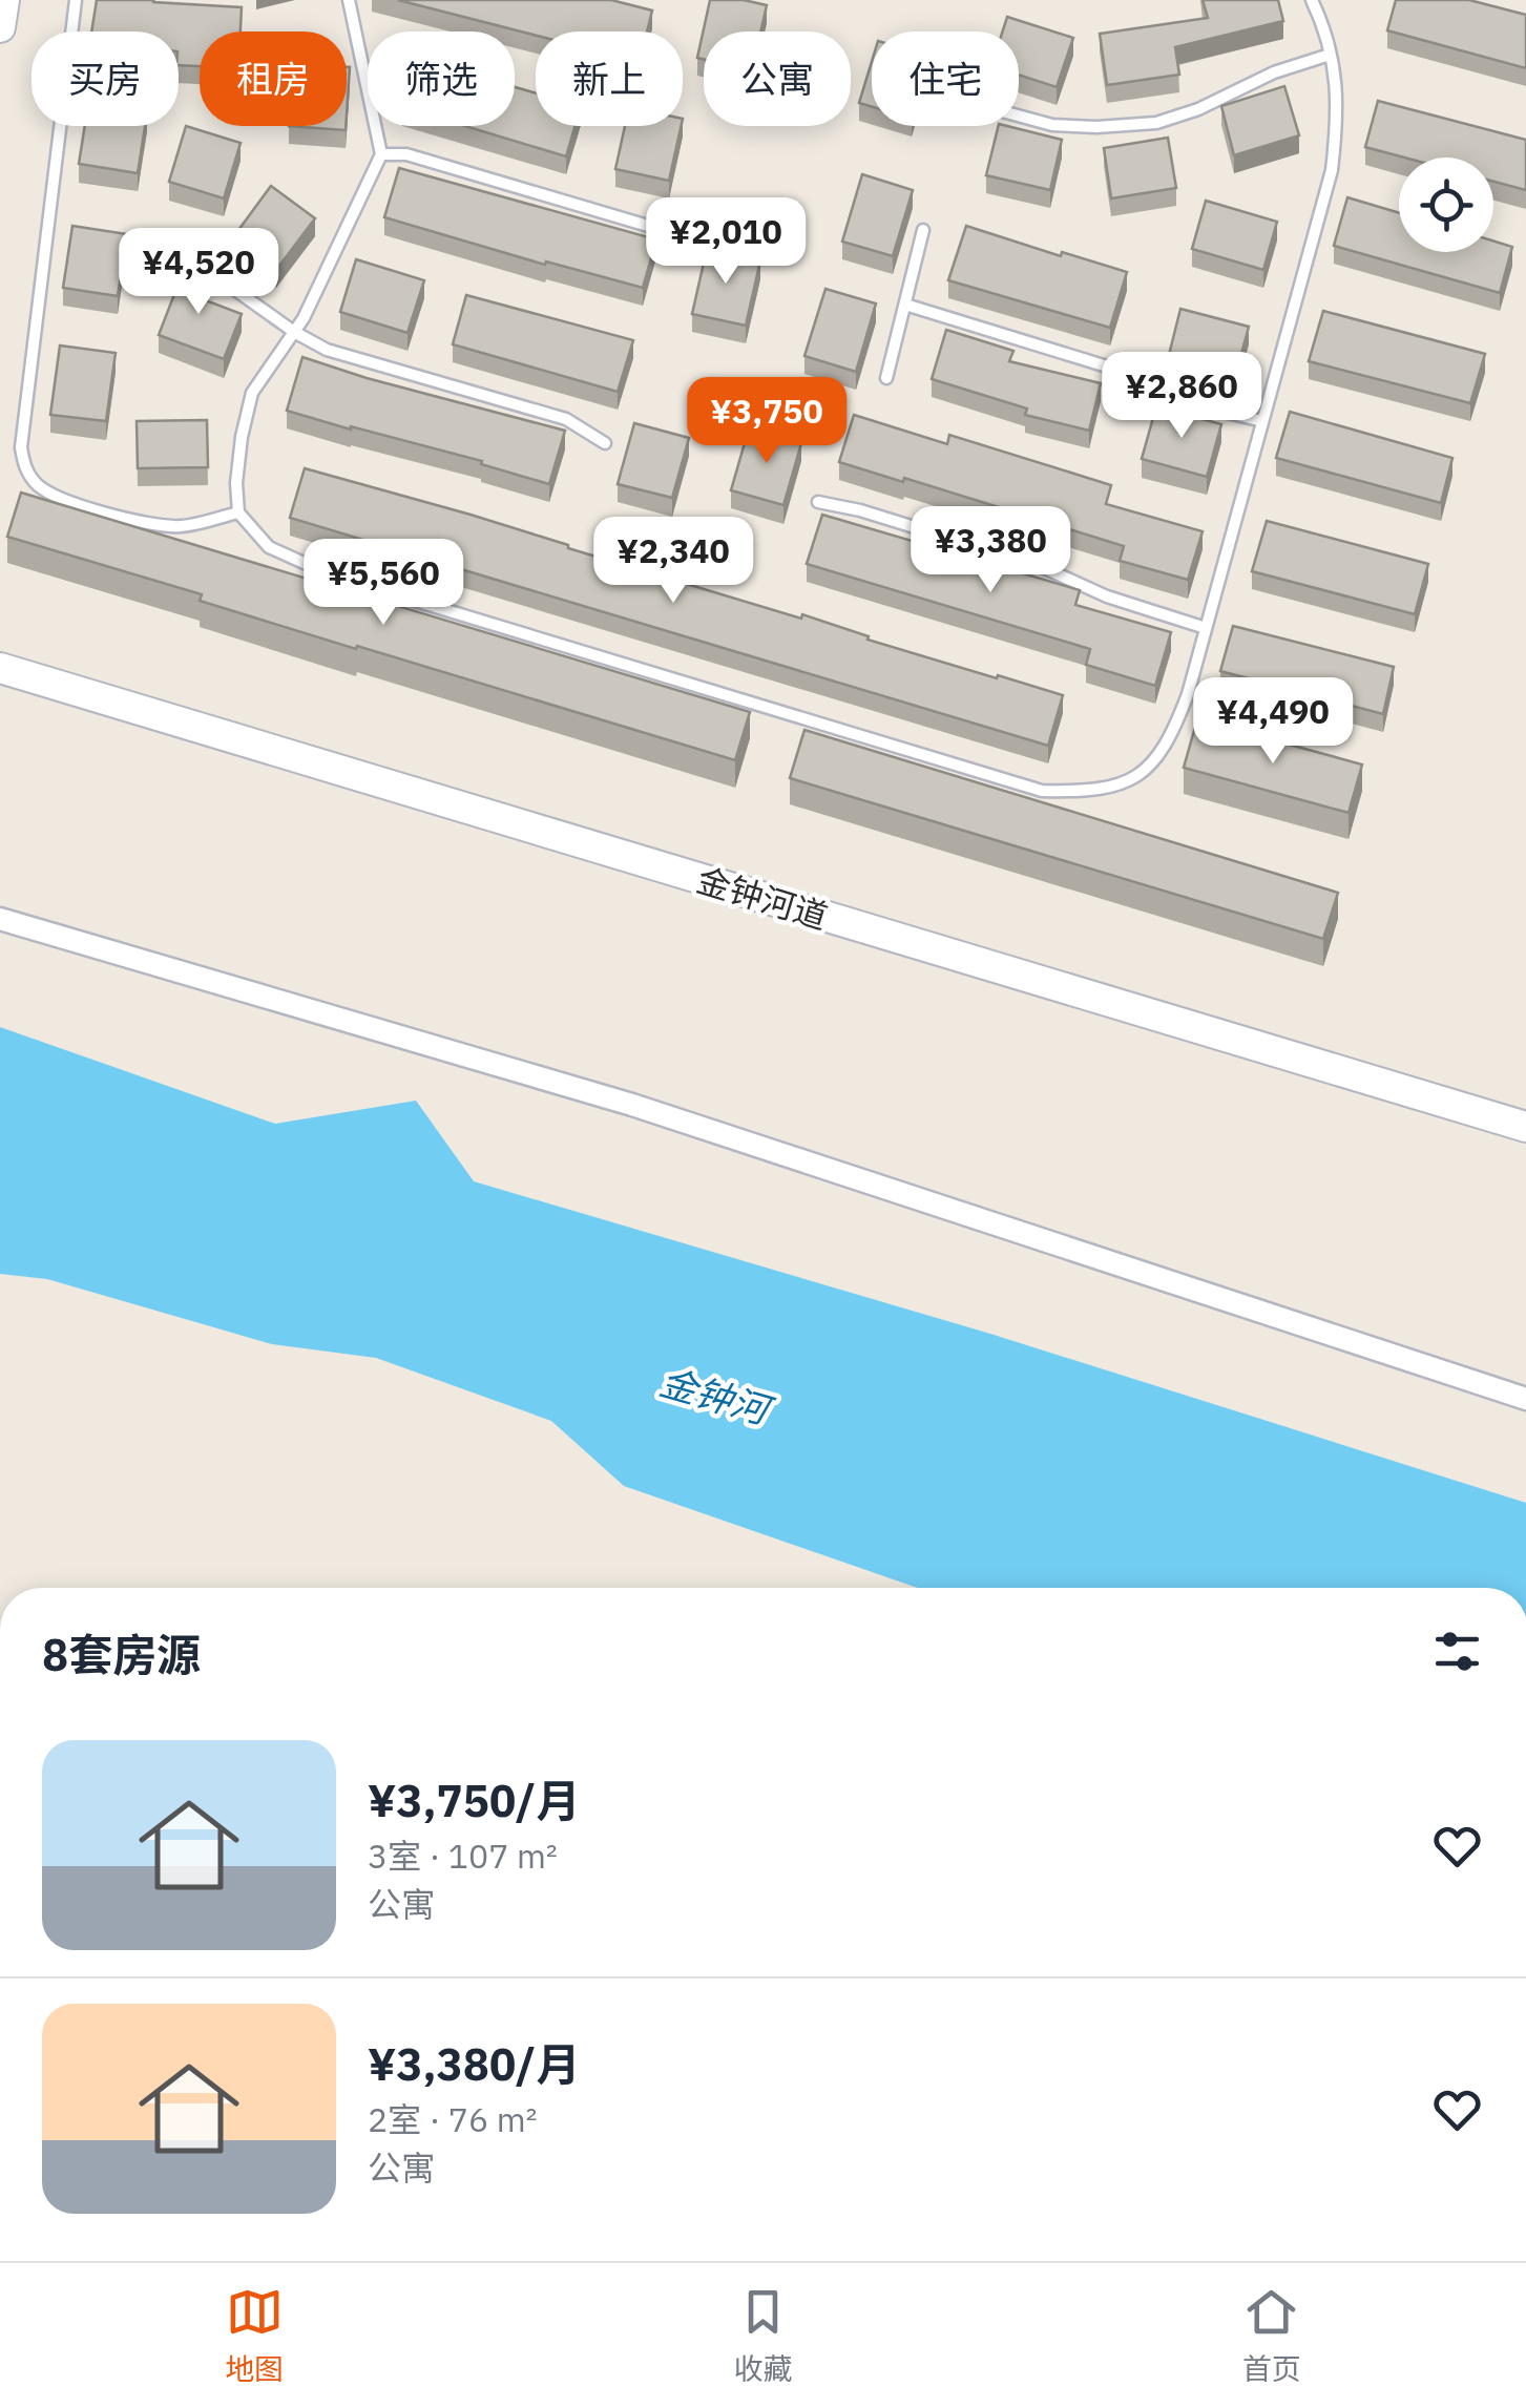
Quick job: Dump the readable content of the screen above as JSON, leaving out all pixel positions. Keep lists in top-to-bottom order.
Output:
{
  "streets": {
    "street": ["金钟河道"]
  },
  "water": ["金钟河"],
  "page": {
    "chip": [
      "买房",
      "租房",
      "筛选",
      "新上",
      "公寓",
      "住宅"
    ],
    "price": [
      "¥2,010",
      "¥4,520",
      "¥2,860",
      "¥3,750",
      "¥3,380",
      "¥2,340",
      "¥5,560",
      "¥4,490"
    ],
    "heading": "8套房源",
    "list": [
      {
        "name": "¥3,750/月",
        "note": "3室 · 107 m² · 公寓"
      },
      {
        "name": "¥3,380/月",
        "note": "2室 · 76 m² · 公寓"
      }
    ],
    "tabs": ["地图", "收藏", "首页"]
  }
}
